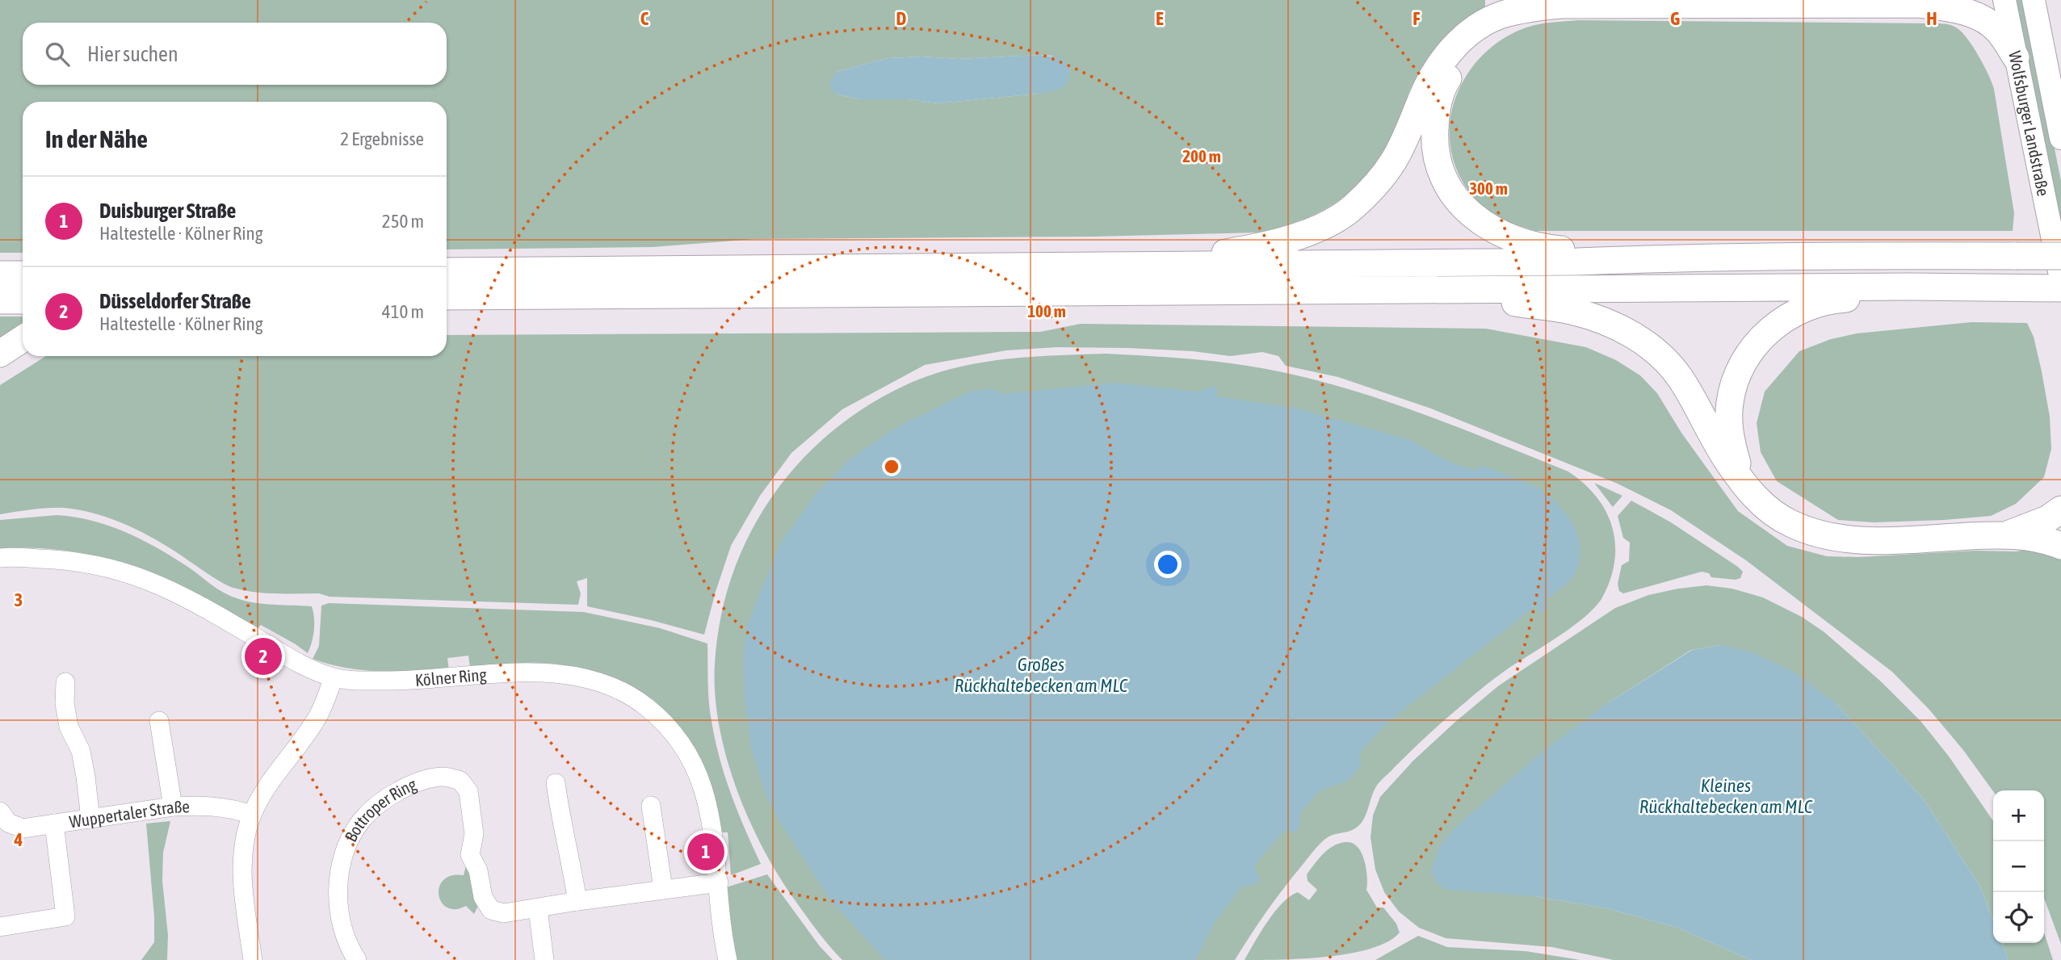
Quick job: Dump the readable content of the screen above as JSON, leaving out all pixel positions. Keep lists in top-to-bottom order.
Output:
{
  "streets": {
    "main road": ["Wolfsburger Landstraße"],
    "street": ["Kölner Ring", "Wuppertaler Straße", "Bottroper Ring"]
  },
  "water": ["Großes Rückhaltebecken am MLC", "Kleines Rückhaltebecken am MLC"],
  "page": {
    "search": "Hier suchen",
    "heading": ["In der Nähe", "2 Ergebnisse"],
    "list": [
      {
        "mark": "1",
        "name": "Duisburger Straße",
        "note": "Haltestelle · Kölner Ring",
        "value": "250 m"
      },
      {
        "mark": "2",
        "name": "Düsseldorfer Straße",
        "note": "Haltestelle · Kölner Ring",
        "value": "410 m"
      }
    ],
    "pins": ["2", "1"],
    "map_buttons": ["+", "−"]
  },
  "grid": {
    "columns": [
      "C",
      "D",
      "E",
      "F",
      "G",
      "H"
    ],
    "rows": ["3", "4"]
  },
  "rings": ["200 m", "300 m", "100 m"]
}
